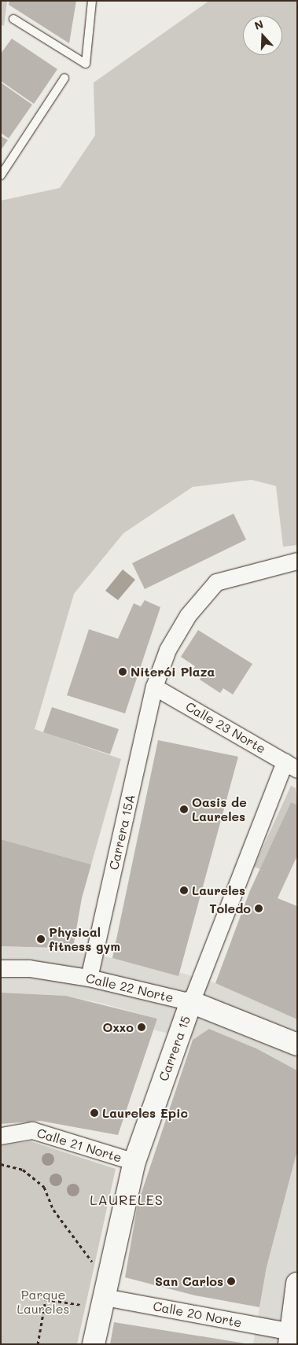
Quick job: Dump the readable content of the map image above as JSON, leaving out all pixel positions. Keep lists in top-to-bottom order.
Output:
{
  "streets": {
    "street": [
      "Calle 23 Norte",
      "Carrera 15A",
      "Calle 22 Norte",
      "Carrera 15",
      "Calle 21 Norte",
      "Calle 20 Norte"
    ]
  },
  "crossings": [
    ["Calle 23 Norte", "Carrera 15A"],
    ["Calle 23 Norte", "Carrera 15"],
    ["Carrera 15A", "Calle 22 Norte"],
    ["Calle 22 Norte", "Carrera 15"],
    ["Carrera 15", "Calle 21 Norte"],
    ["Carrera 15", "Calle 20 Norte"]
  ],
  "districts": ["LAURELES"],
  "parks": ["Parque Laureles"],
  "places": [
    "Niterói Plaza",
    "Oasis de Laureles",
    "Laureles",
    "Toledo",
    "Physical fitness gym",
    "Oxxo",
    "Laureles Epic",
    "San Carlos"
  ],
  "north": "top"
}
